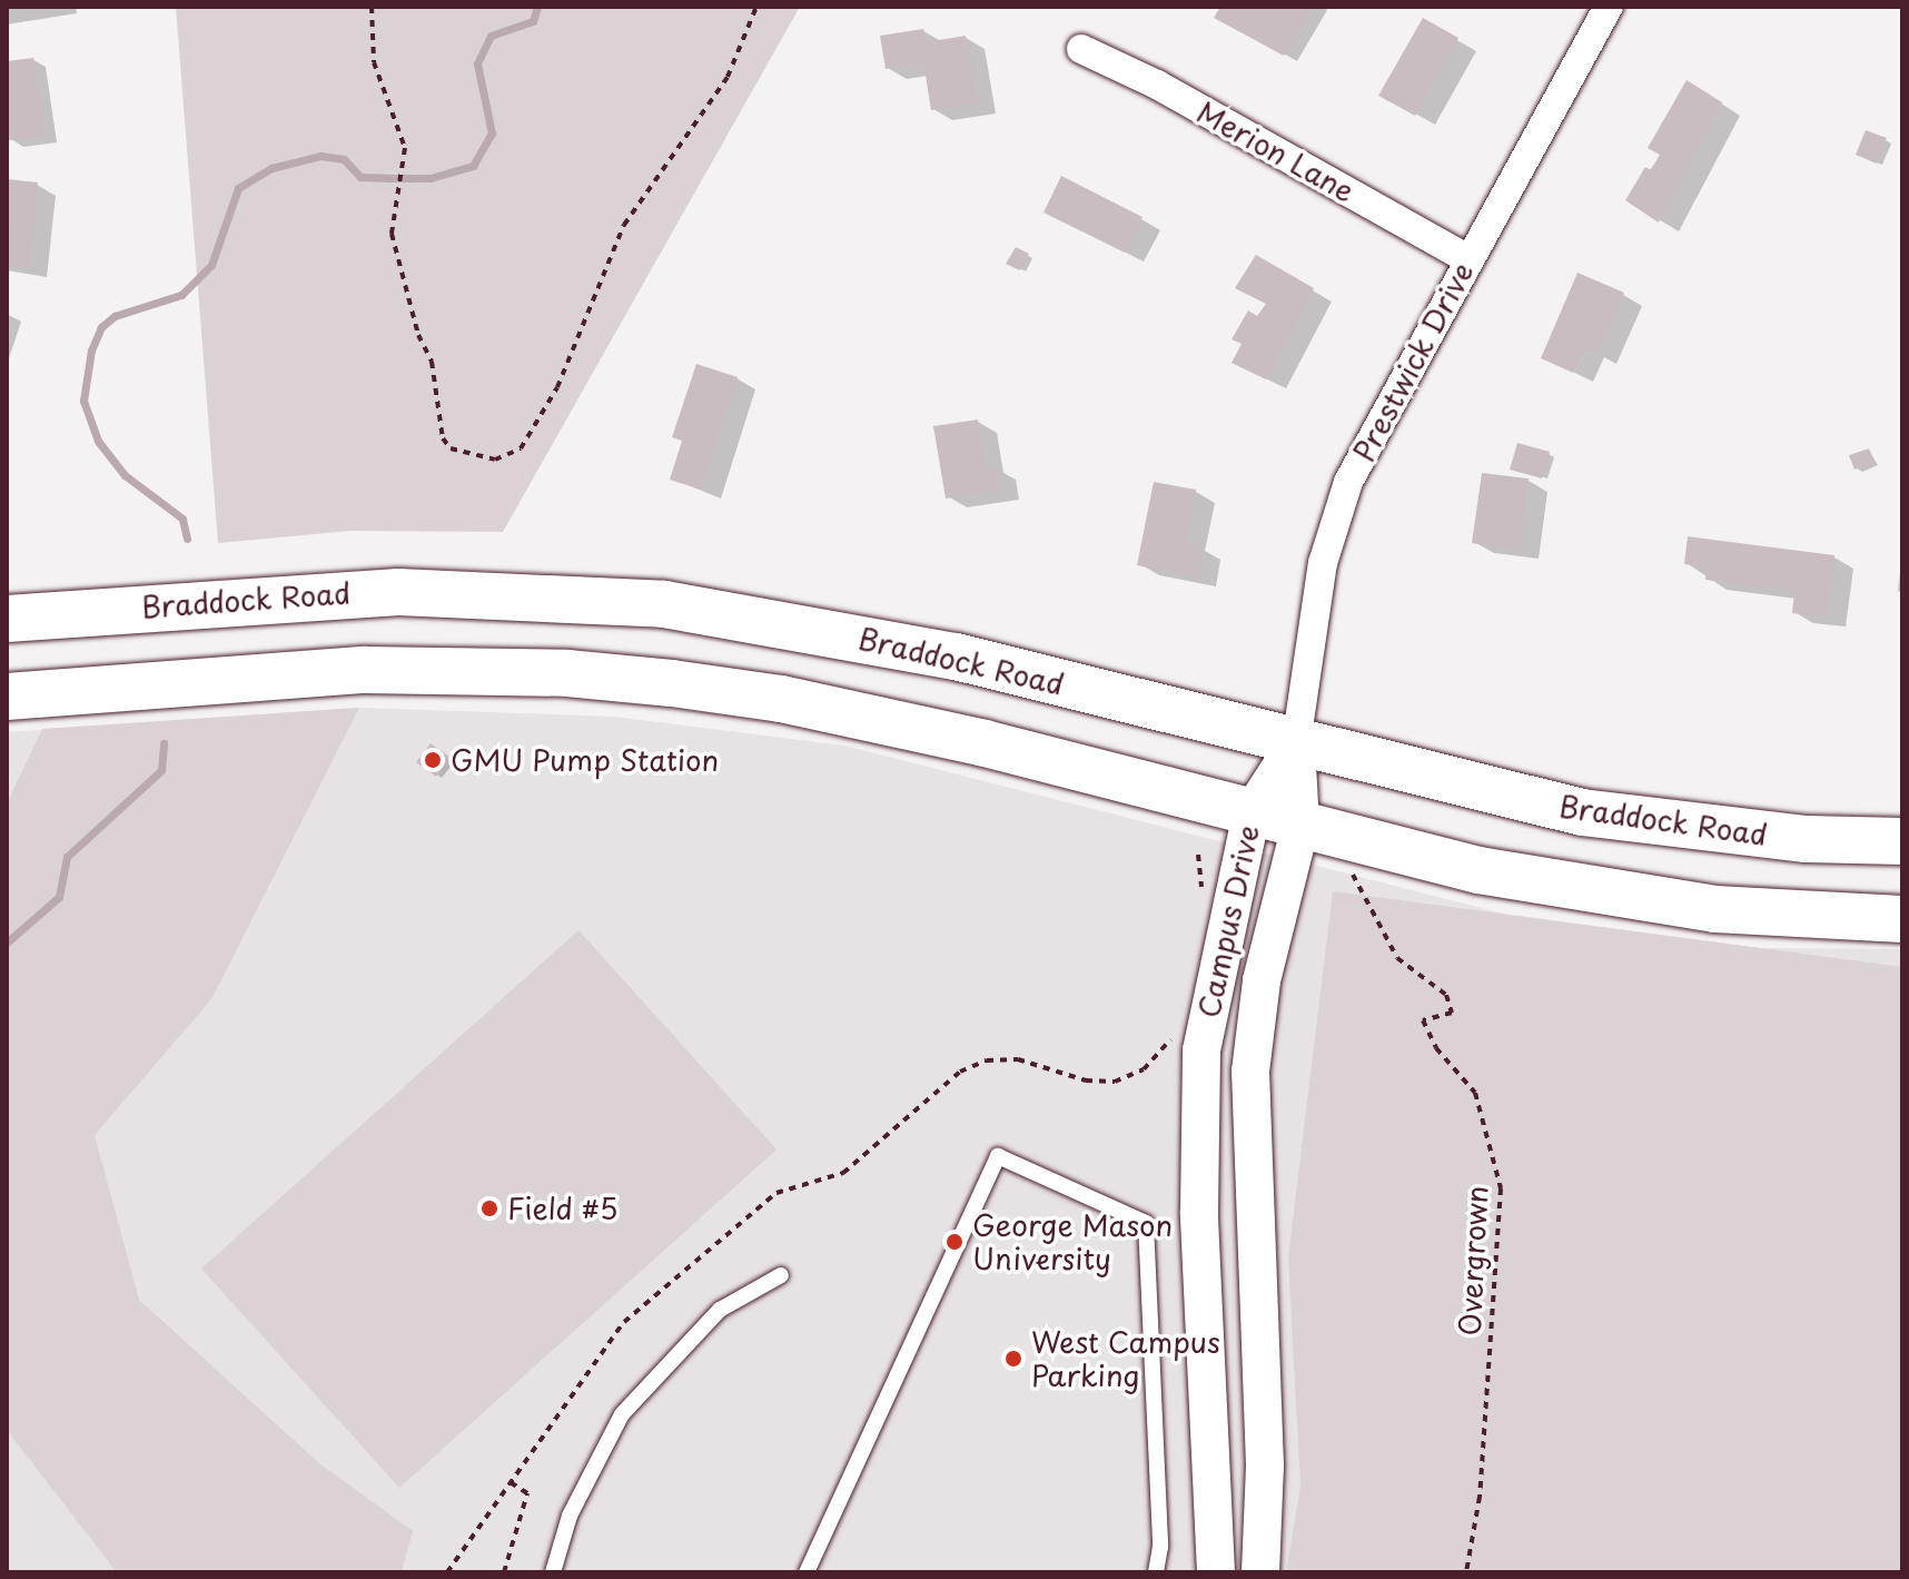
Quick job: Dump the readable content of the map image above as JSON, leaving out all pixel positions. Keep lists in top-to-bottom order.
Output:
{
  "streets": {
    "main road": ["Braddock Road"],
    "street": ["Merion Lane", "Prestwick Drive", "Campus Drive"],
    "path": ["Overgrown"]
  },
  "crossings": [
    ["Merion Lane", "Prestwick Drive"],
    ["Prestwick Drive", "Braddock Road"],
    ["Prestwick Drive", "Campus Drive"],
    ["Braddock Road", "Campus Drive"]
  ],
  "places": [
    "GMU Pump Station",
    "Field #5",
    "George Mason University",
    "West Campus Parking"
  ]
}
